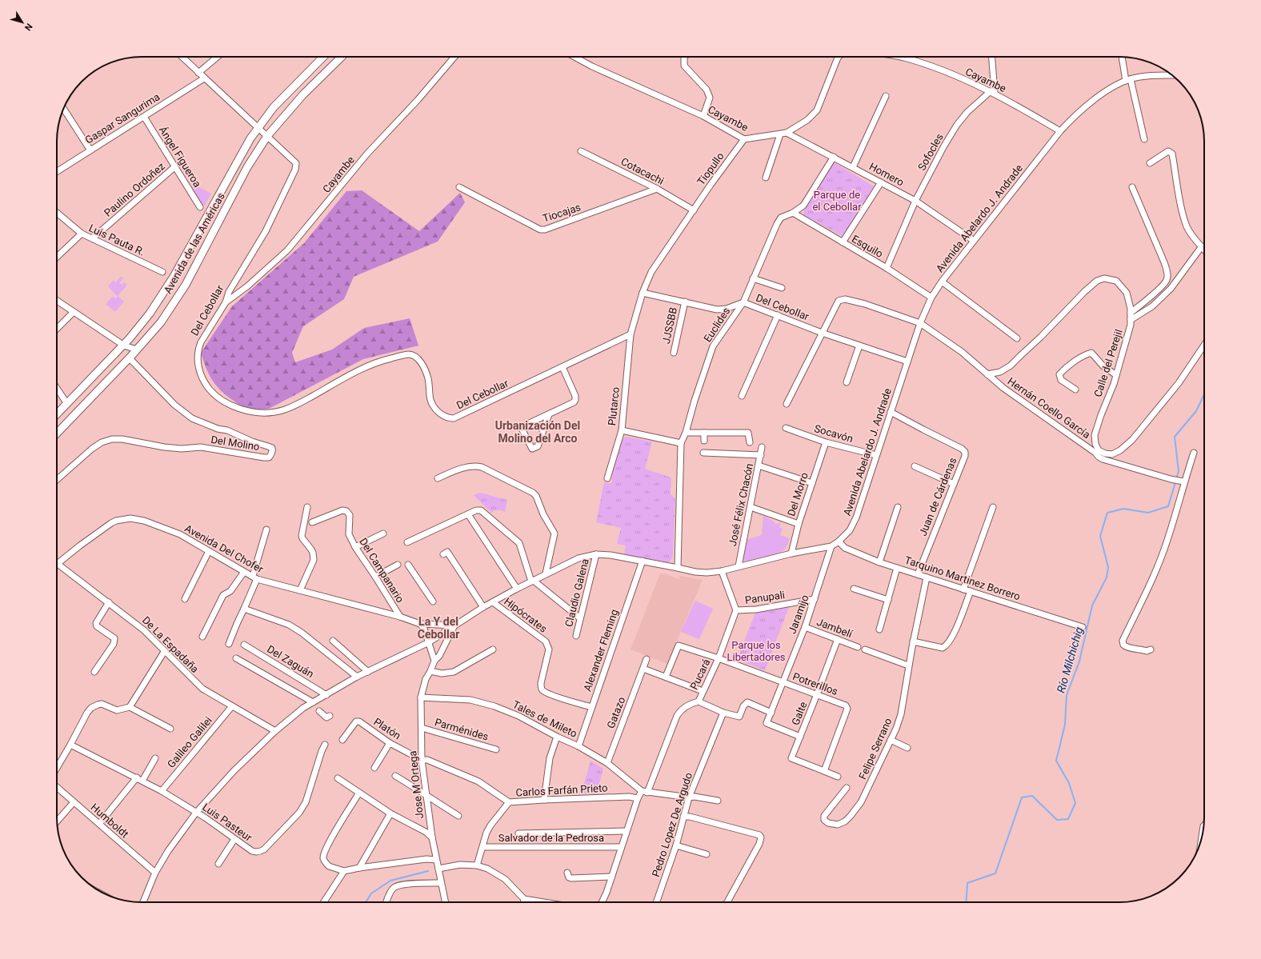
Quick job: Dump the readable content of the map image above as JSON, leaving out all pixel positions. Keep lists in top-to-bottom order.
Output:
{
  "streets": {
    "main road": ["Avenida de las Américas"],
    "street": [
      "Cayambe",
      "Gaspar Sangurima",
      "Sofocles",
      "Ángel Figueroa",
      "Tiopullo",
      "Cotacachi",
      "Homero",
      "Paulino Ordoñez",
      "Tiocajas",
      "Avenida Abelardo J. Andrade",
      "Luis Pauta R.",
      "Esquilo",
      "Del Cebollar",
      "Euclides",
      "JJSSBB",
      "Calle del Perejil",
      "Plutarco",
      "Hernán Coello García",
      "Socavón",
      "Del Molino",
      "Del Morro",
      "Juan de Cárdenas",
      "José Félix Chacón",
      "Avenida Del Chofer",
      "Del Campanario",
      "Tarquino Martinez Borrero",
      "Claudio Galena",
      "Panupali",
      "Jaramijo",
      "Hipócrates",
      "Jambelí",
      "De La Espadaña",
      "Alexander Fleming",
      "Del Zaguán",
      "Pucará",
      "Potrerillos",
      "Gatazo",
      "Galte",
      "Tales de Mileto",
      "Platón",
      "Parménides",
      "Galileo Galilei",
      "Felipe Serrano",
      "Jose M Ortega",
      "Carlos Farfán Prieto",
      "Humboldt",
      "Luis Pasteur",
      "Pedro Lopez De Argudo",
      "Salvador de la Pedrosa"
    ]
  },
  "crossings": [
    ["Cayambe", "Sofocles"],
    ["Cayambe", "Tiopullo"],
    ["Cayambe", "Homero"],
    ["Cayambe", "Avenida Abelardo J. Andrade"],
    ["Cayambe", "Del Cebollar"],
    ["Gaspar Sangurima", "Ángel Figueroa"],
    ["Sofocles", "Homero"],
    ["Sofocles", "Esquilo"],
    ["Ángel Figueroa", "Paulino Ordoñez"],
    ["Tiopullo", "Cotacachi"],
    ["Cotacachi", "Tiocajas"],
    ["Homero", "Avenida Abelardo J. Andrade"],
    ["Homero", "Euclides"],
    ["Paulino Ordoñez", "Luis Pauta R."],
    ["Avenida Abelardo J. Andrade", "Esquilo"],
    ["Avenida Abelardo J. Andrade", "Del Cebollar"],
    ["Avenida Abelardo J. Andrade", "Euclides"],
    ["Avenida Abelardo J. Andrade", "Hernán Coello García"],
    ["Avenida Abelardo J. Andrade", "Socavón"],
    ["Avenida Abelardo J. Andrade", "Del Morro"],
    ["Avenida Abelardo J. Andrade", "Juan de Cárdenas"],
    ["Avenida Abelardo J. Andrade", "José Félix Chacón"],
    ["Avenida Abelardo J. Andrade", "Avenida Del Chofer"],
    ["Avenida Abelardo J. Andrade", "Tarquino Martinez Borrero"],
    ["Avenida Abelardo J. Andrade", "Claudio Galena"],
    ["Avenida Abelardo J. Andrade", "Jaramijo"],
    ["Avenida Abelardo J. Andrade", "Hipócrates"],
    ["Avenida Abelardo J. Andrade", "De La Espadaña"],
    ["Avenida Abelardo J. Andrade", "Alexander Fleming"],
    ["Avenida Abelardo J. Andrade", "Del Zaguán"],
    ["Avenida Abelardo J. Andrade", "Jose M Ortega"],
    ["Avenida Abelardo J. Andrade", "Humboldt"],
    ["Avenida Abelardo J. Andrade", "Luis Pasteur"],
    ["Avenida de las Américas", "Del Cebollar"],
    ["Avenida de las Américas", "Del Molino"],
    ["Esquilo", "Euclides"],
    ["Del Cebollar", "Euclides"],
    ["Del Cebollar", "JJSSBB"],
    ["Del Cebollar", "Plutarco"],
    ["Del Cebollar", "Hernán Coello García"],
    ["Calle del Perejil", "Hernán Coello García"],
    ["Socavón", "Del Morro"],
    ["Juan de Cárdenas", "Tarquino Martinez Borrero"],
    ["Avenida Del Chofer", "Del Campanario"],
    ["Avenida Del Chofer", "De La Espadaña"],
    ["Avenida Del Chofer", "Jose M Ortega"],
    ["Tarquino Martinez Borrero", "Felipe Serrano"],
    ["Panupali", "Jaramijo"],
    ["Panupali", "Pucará"],
    ["Jaramijo", "Jambelí"],
    ["Jaramijo", "Potrerillos"],
    ["Jaramijo", "Galte"],
    ["Hipócrates", "Alexander Fleming"],
    ["Jambelí", "Galte"],
    ["De La Espadaña", "Galileo Galilei"],
    ["Alexander Fleming", "Tales de Mileto"],
    ["Pucará", "Potrerillos"],
    ["Pucará", "Tales de Mileto"],
    ["Pucará", "Carlos Farfán Prieto"],
    ["Pucará", "Salvador de la Pedrosa"],
    ["Potrerillos", "Galte"],
    ["Gatazo", "Tales de Mileto"],
    ["Tales de Mileto", "Jose M Ortega"],
    ["Platón", "Jose M Ortega"],
    ["Platón", "Carlos Farfán Prieto"],
    ["Parménides", "Jose M Ortega"],
    ["Galileo Galilei", "Luis Pasteur"],
    ["Jose M Ortega", "Carlos Farfán Prieto"]
  ],
  "districts": ["Urbanización Del Molino del Arco", "La Y del Cebollar"],
  "water": ["Río Milchichig"],
  "parks": ["Parque de el Cebollar", "Parque los Libertadores"],
  "north": "bottom right"
}
